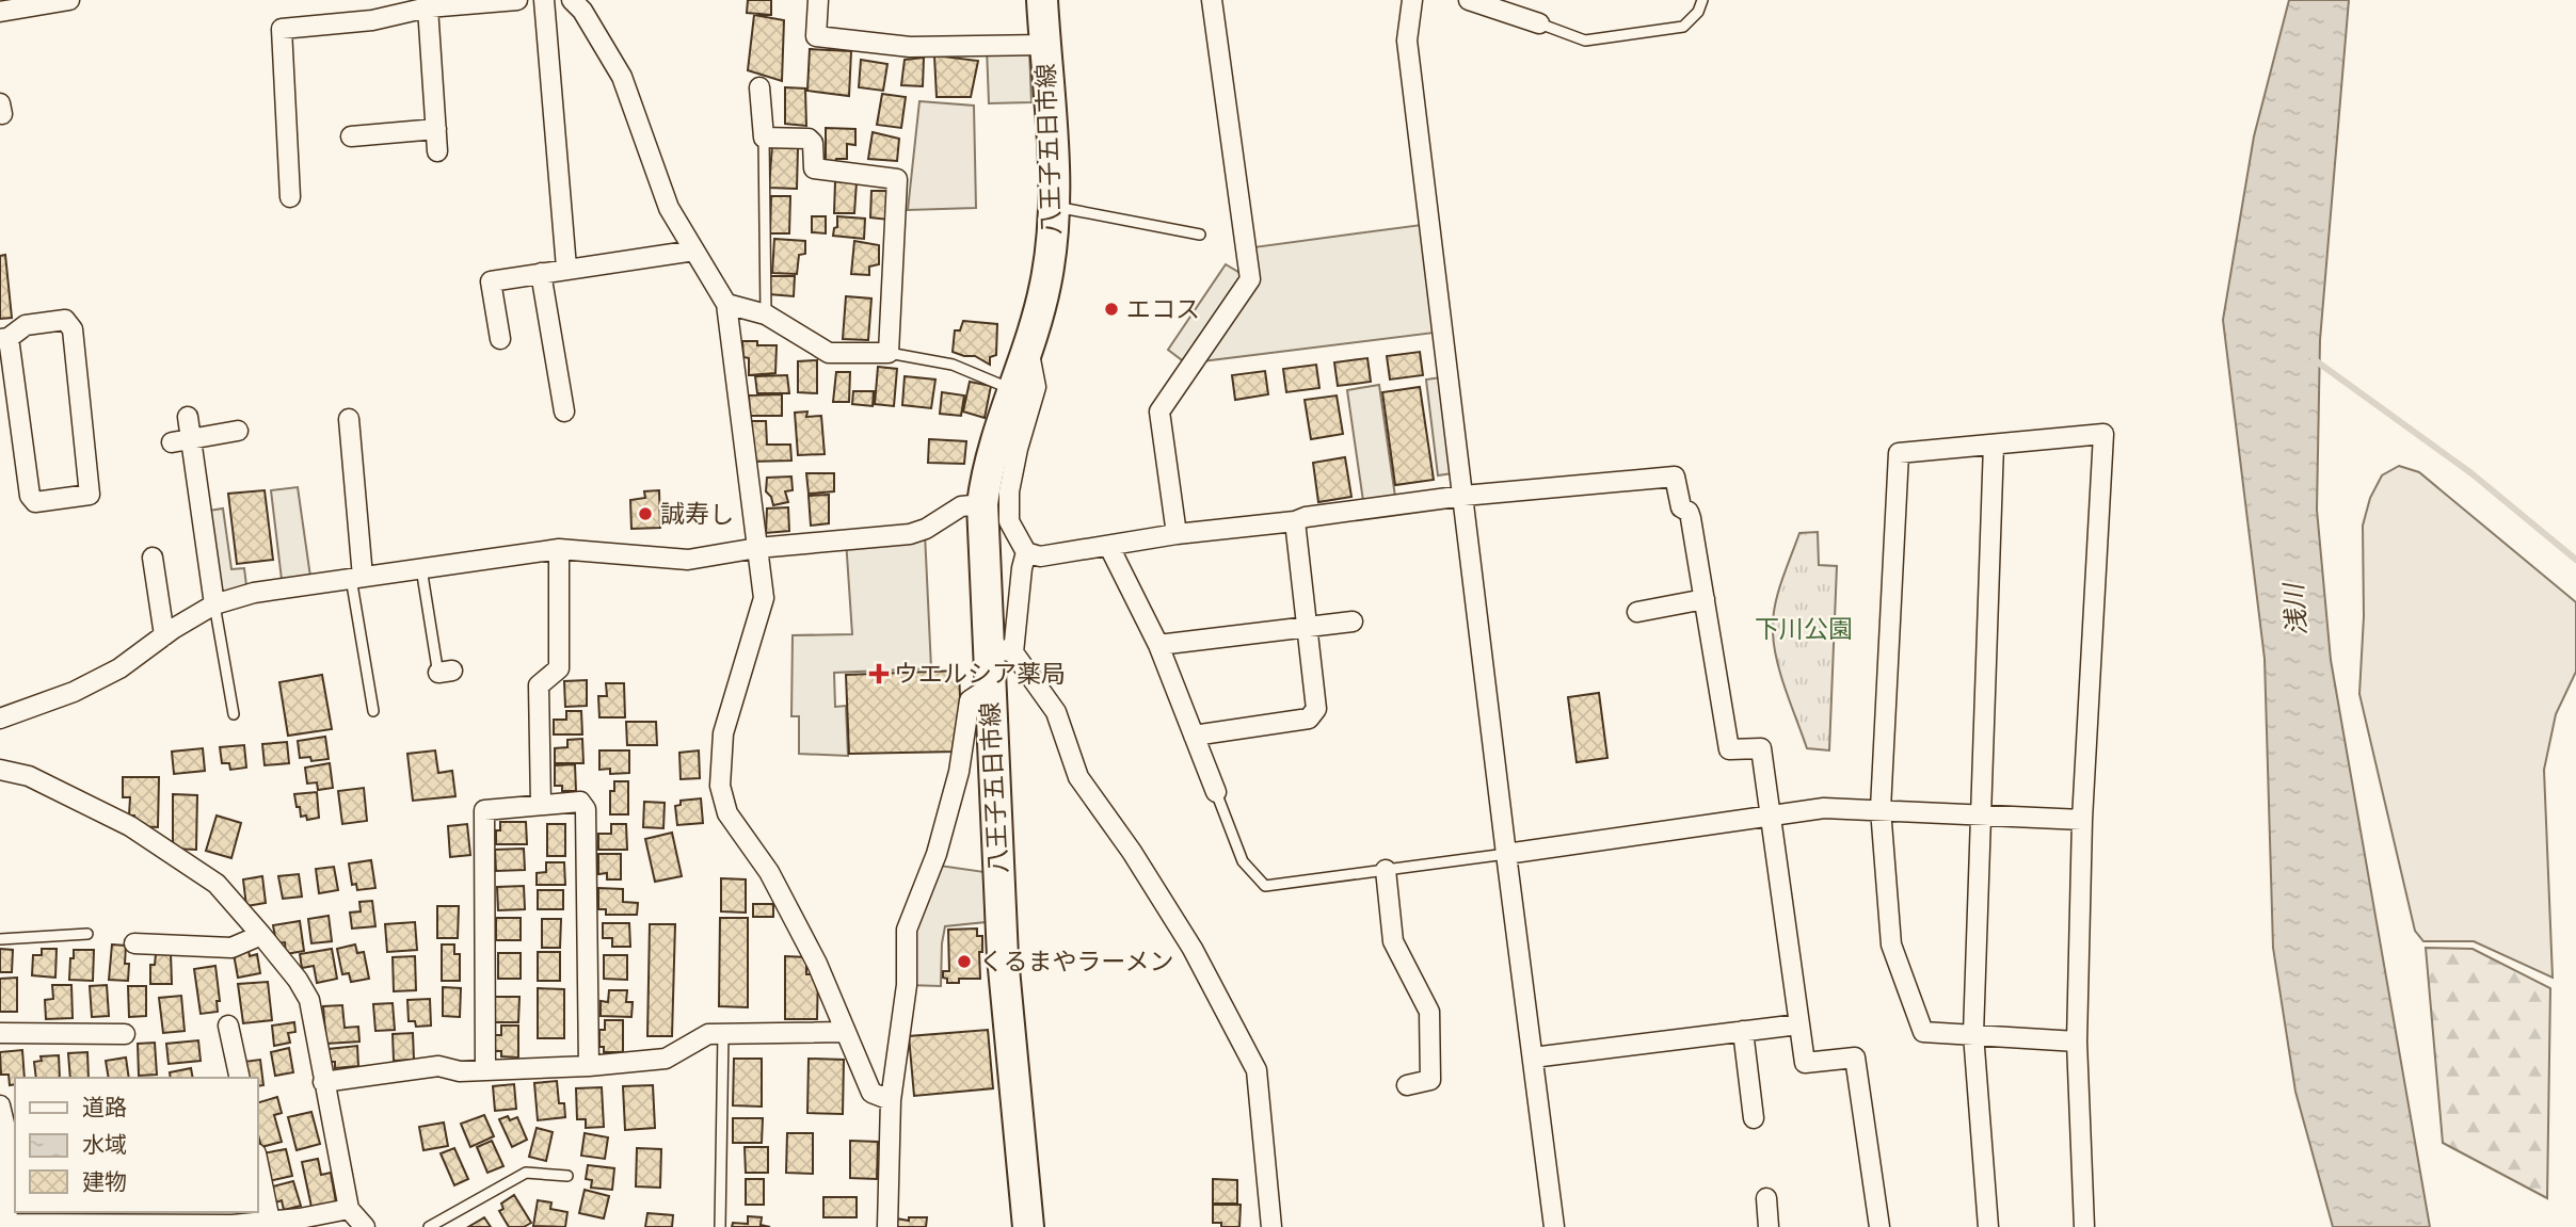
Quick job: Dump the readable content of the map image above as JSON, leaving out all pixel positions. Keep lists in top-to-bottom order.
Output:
{
  "streets": {
    "main road": ["八王子五日市線"]
  },
  "water": ["浅川"],
  "parks": ["下川公園"],
  "places": {
    "other": ["エコス", "誠寿し", "くるまやラーメン"],
    "health": ["ウエルシア薬局"]
  },
  "legend": ["道路", "水域", "建物"]
}
